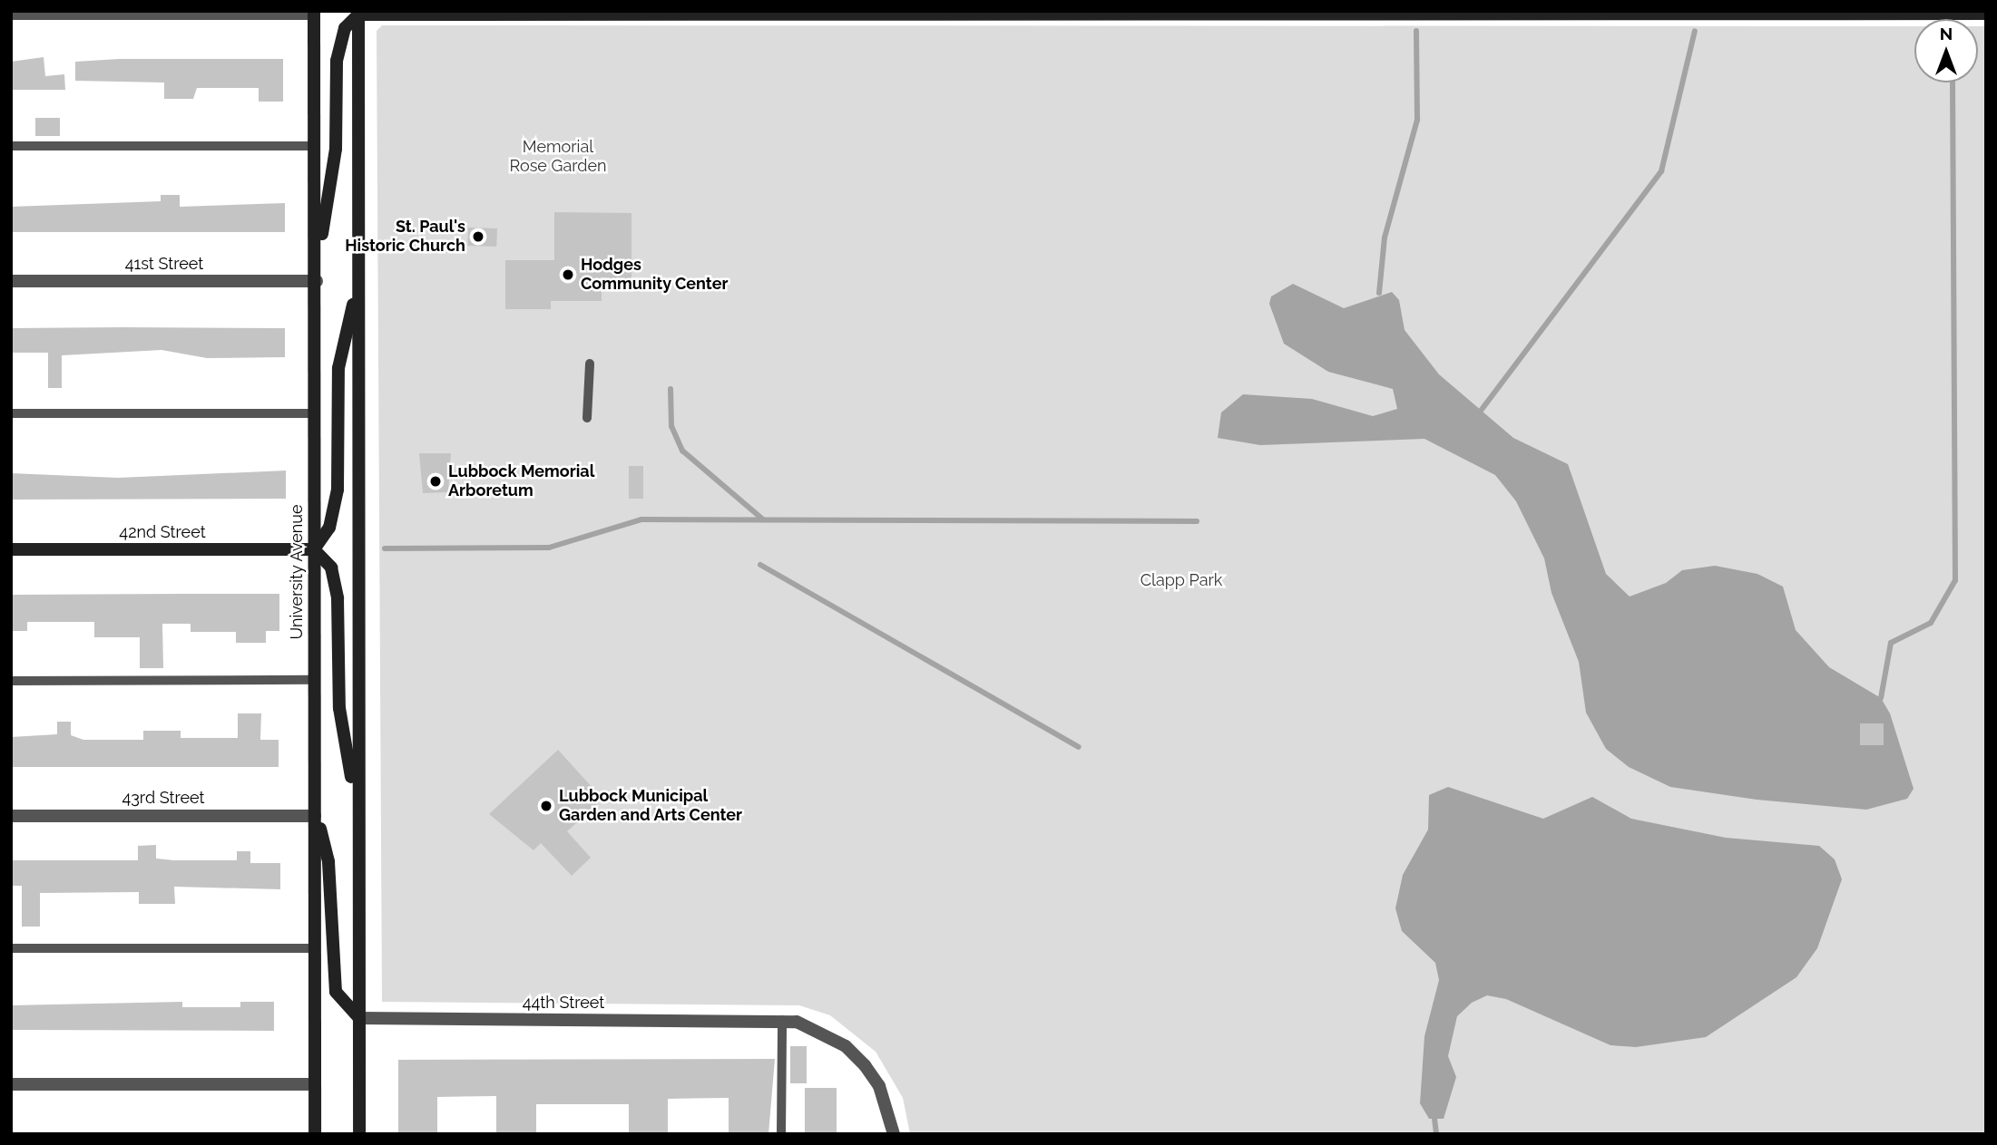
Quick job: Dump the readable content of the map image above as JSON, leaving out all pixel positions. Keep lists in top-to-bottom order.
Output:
{
  "streets": {
    "main road": ["42nd Street", "University Avenue"],
    "street": ["41st Street", "43rd Street", "44th Street"]
  },
  "crossings": [
    ["41st Street", "University Avenue"],
    ["42nd Street", "University Avenue"],
    ["University Avenue", "43rd Street"]
  ],
  "parks": ["Memorial Rose Garden", "Clapp Park"],
  "places": [
    "St. Paul's Historic Church",
    "Hodges Community Center",
    "Lubbock Memorial Arboretum",
    "Lubbock Municipal Garden and Arts Center"
  ],
  "north": "top"
}
